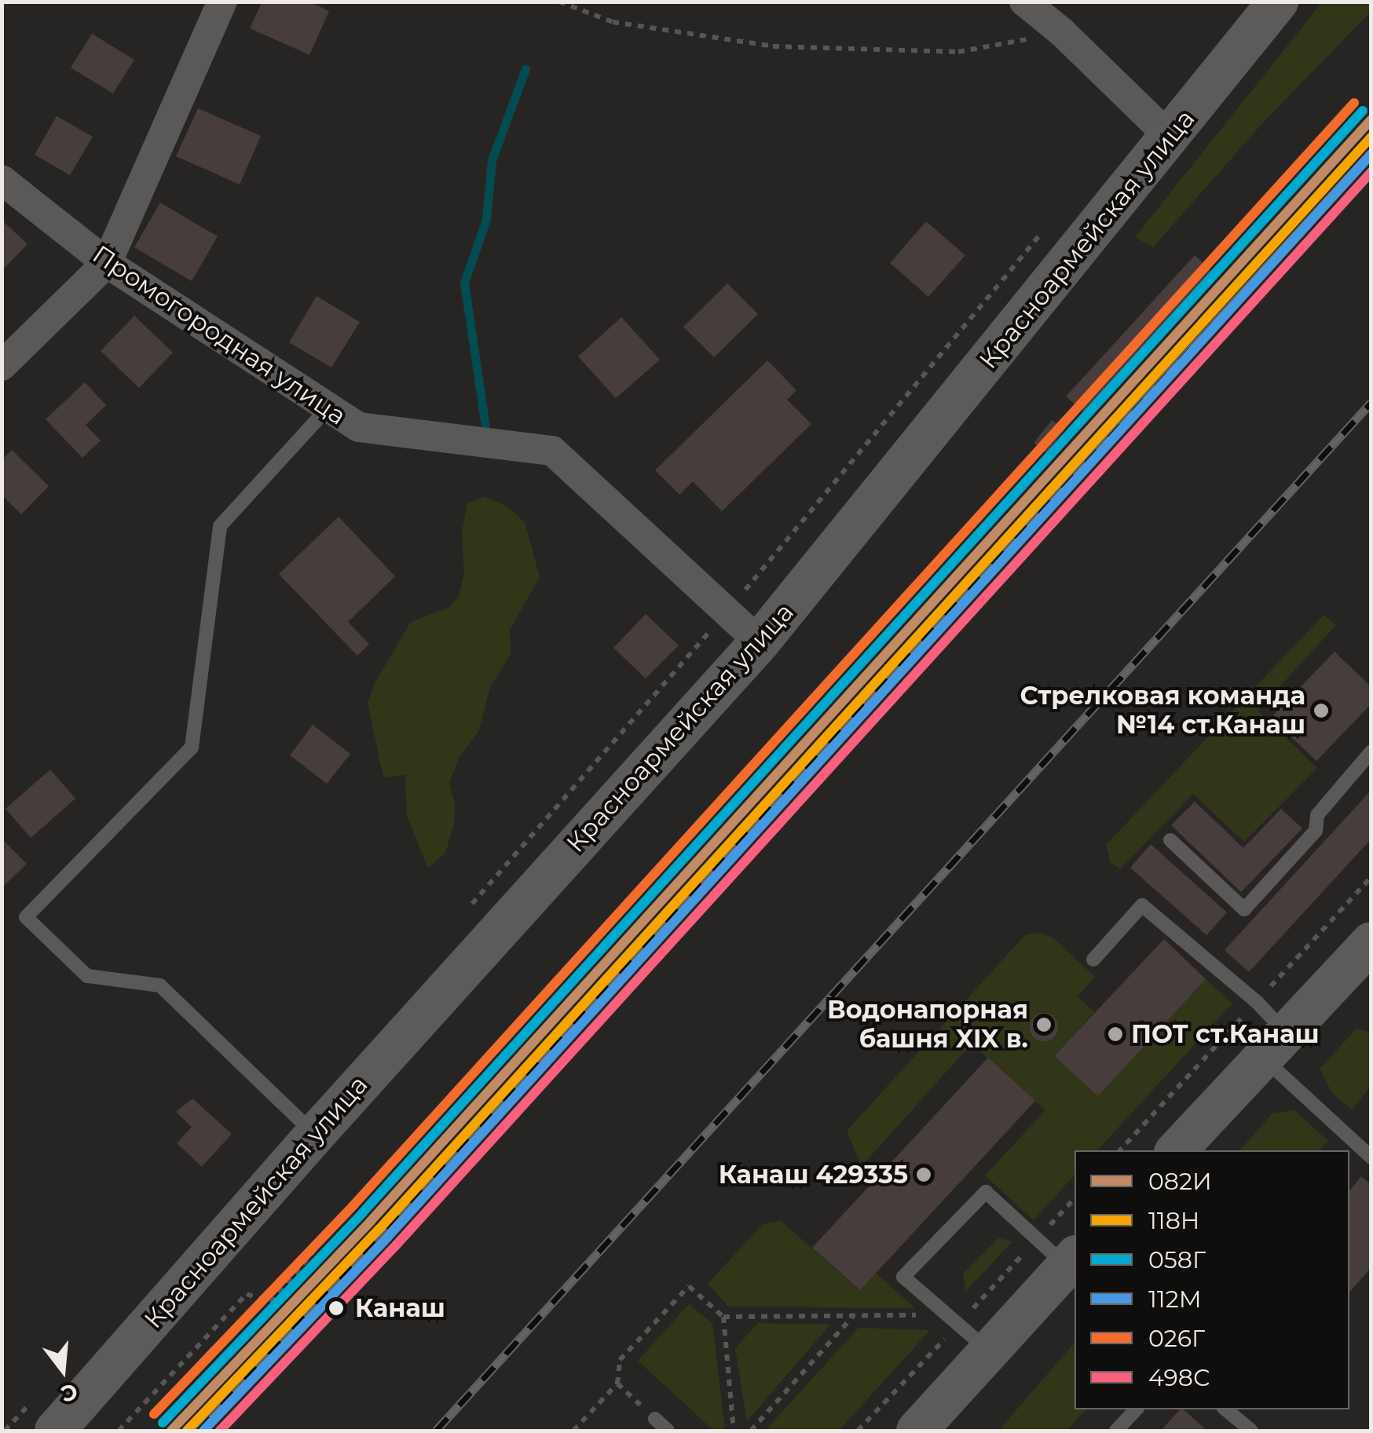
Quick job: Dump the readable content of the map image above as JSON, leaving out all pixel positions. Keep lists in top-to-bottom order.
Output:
{
  "streets": {
    "main road": ["Красноармейская улица"],
    "street": ["Промогородная улица"]
  },
  "crossings": [
    ["Красноармейская улица", "Промогородная улица"]
  ],
  "places": [
    "Стрелковая команда №14 ст.Канаш",
    "Водонапорная башня XIX в.",
    "ПОТ ст.Канаш",
    "Канаш 429335",
    "Канаш"
  ],
  "lines": [
    "transit line 026Г",
    "transit line 058Г",
    "transit line 082И",
    "transit line 118Н",
    "transit line 112М",
    "transit line 498С"
  ],
  "legend": [
    "082И",
    "118Н",
    "058Г",
    "112М",
    "026Г",
    "498С"
  ],
  "north": "bottom"
}
